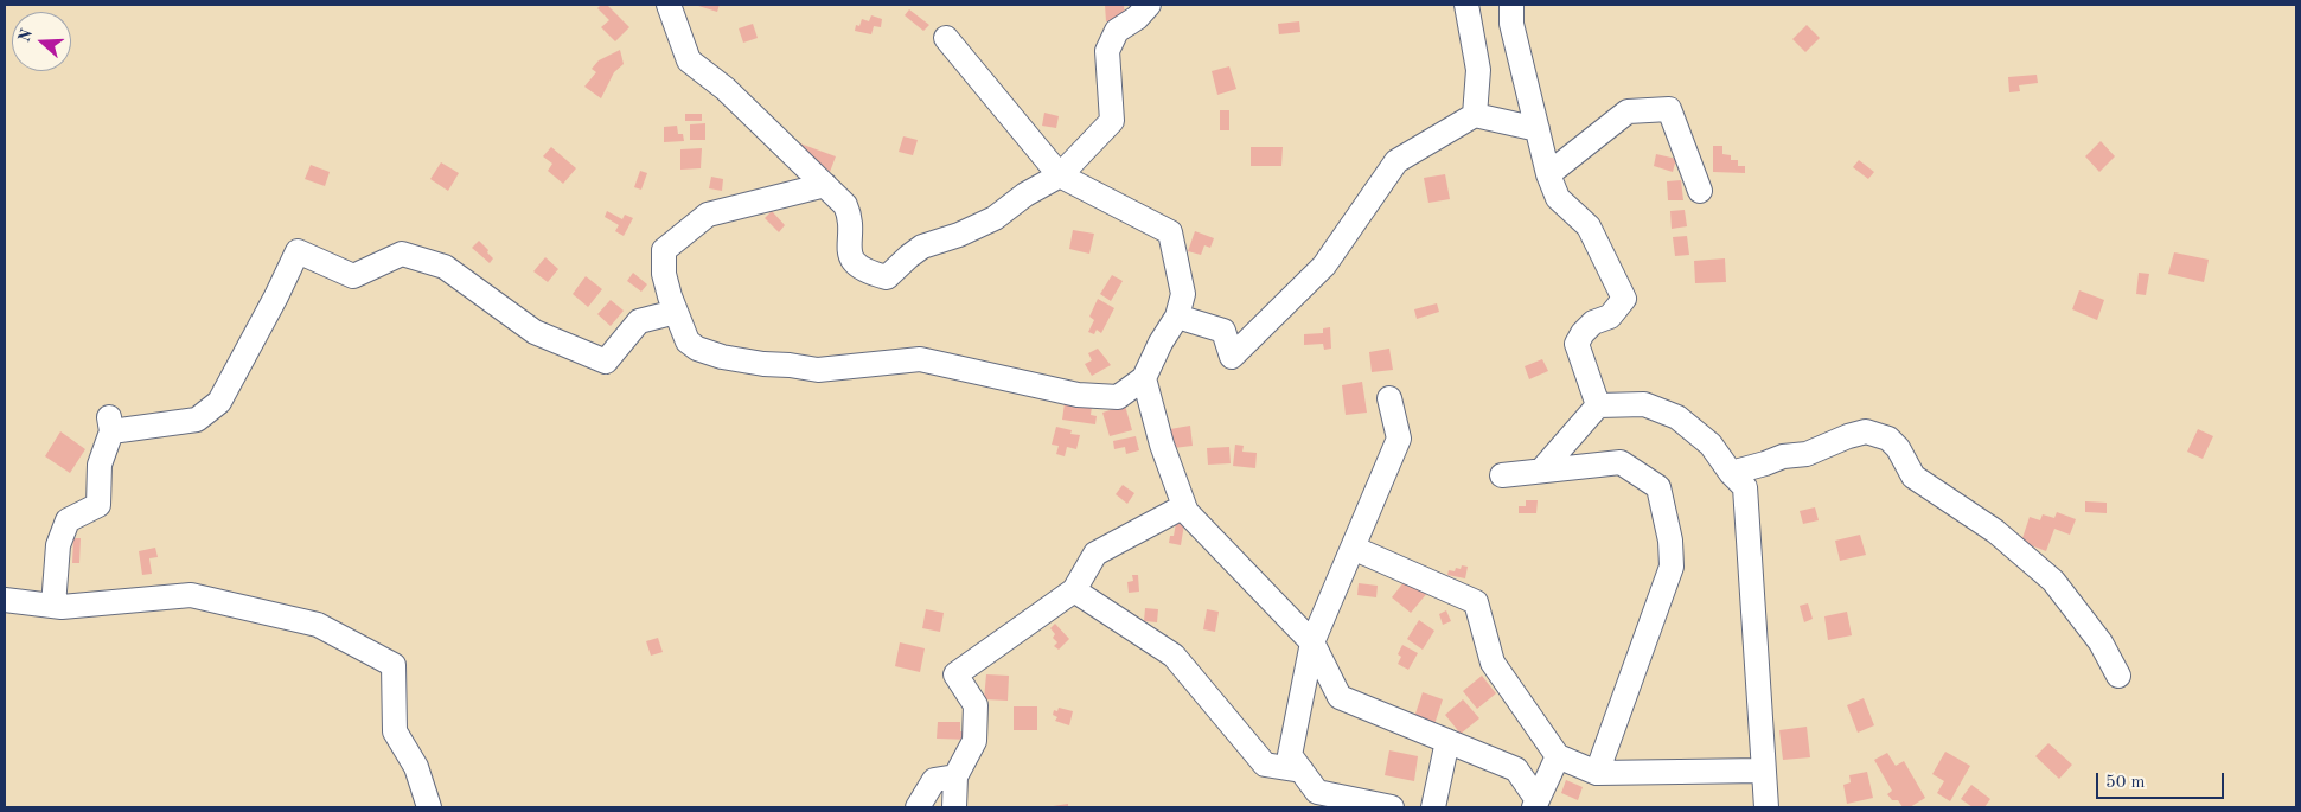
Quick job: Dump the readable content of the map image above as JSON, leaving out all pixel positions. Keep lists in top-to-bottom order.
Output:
{
  "scale_bar": "50 m",
  "north": "left"
}
